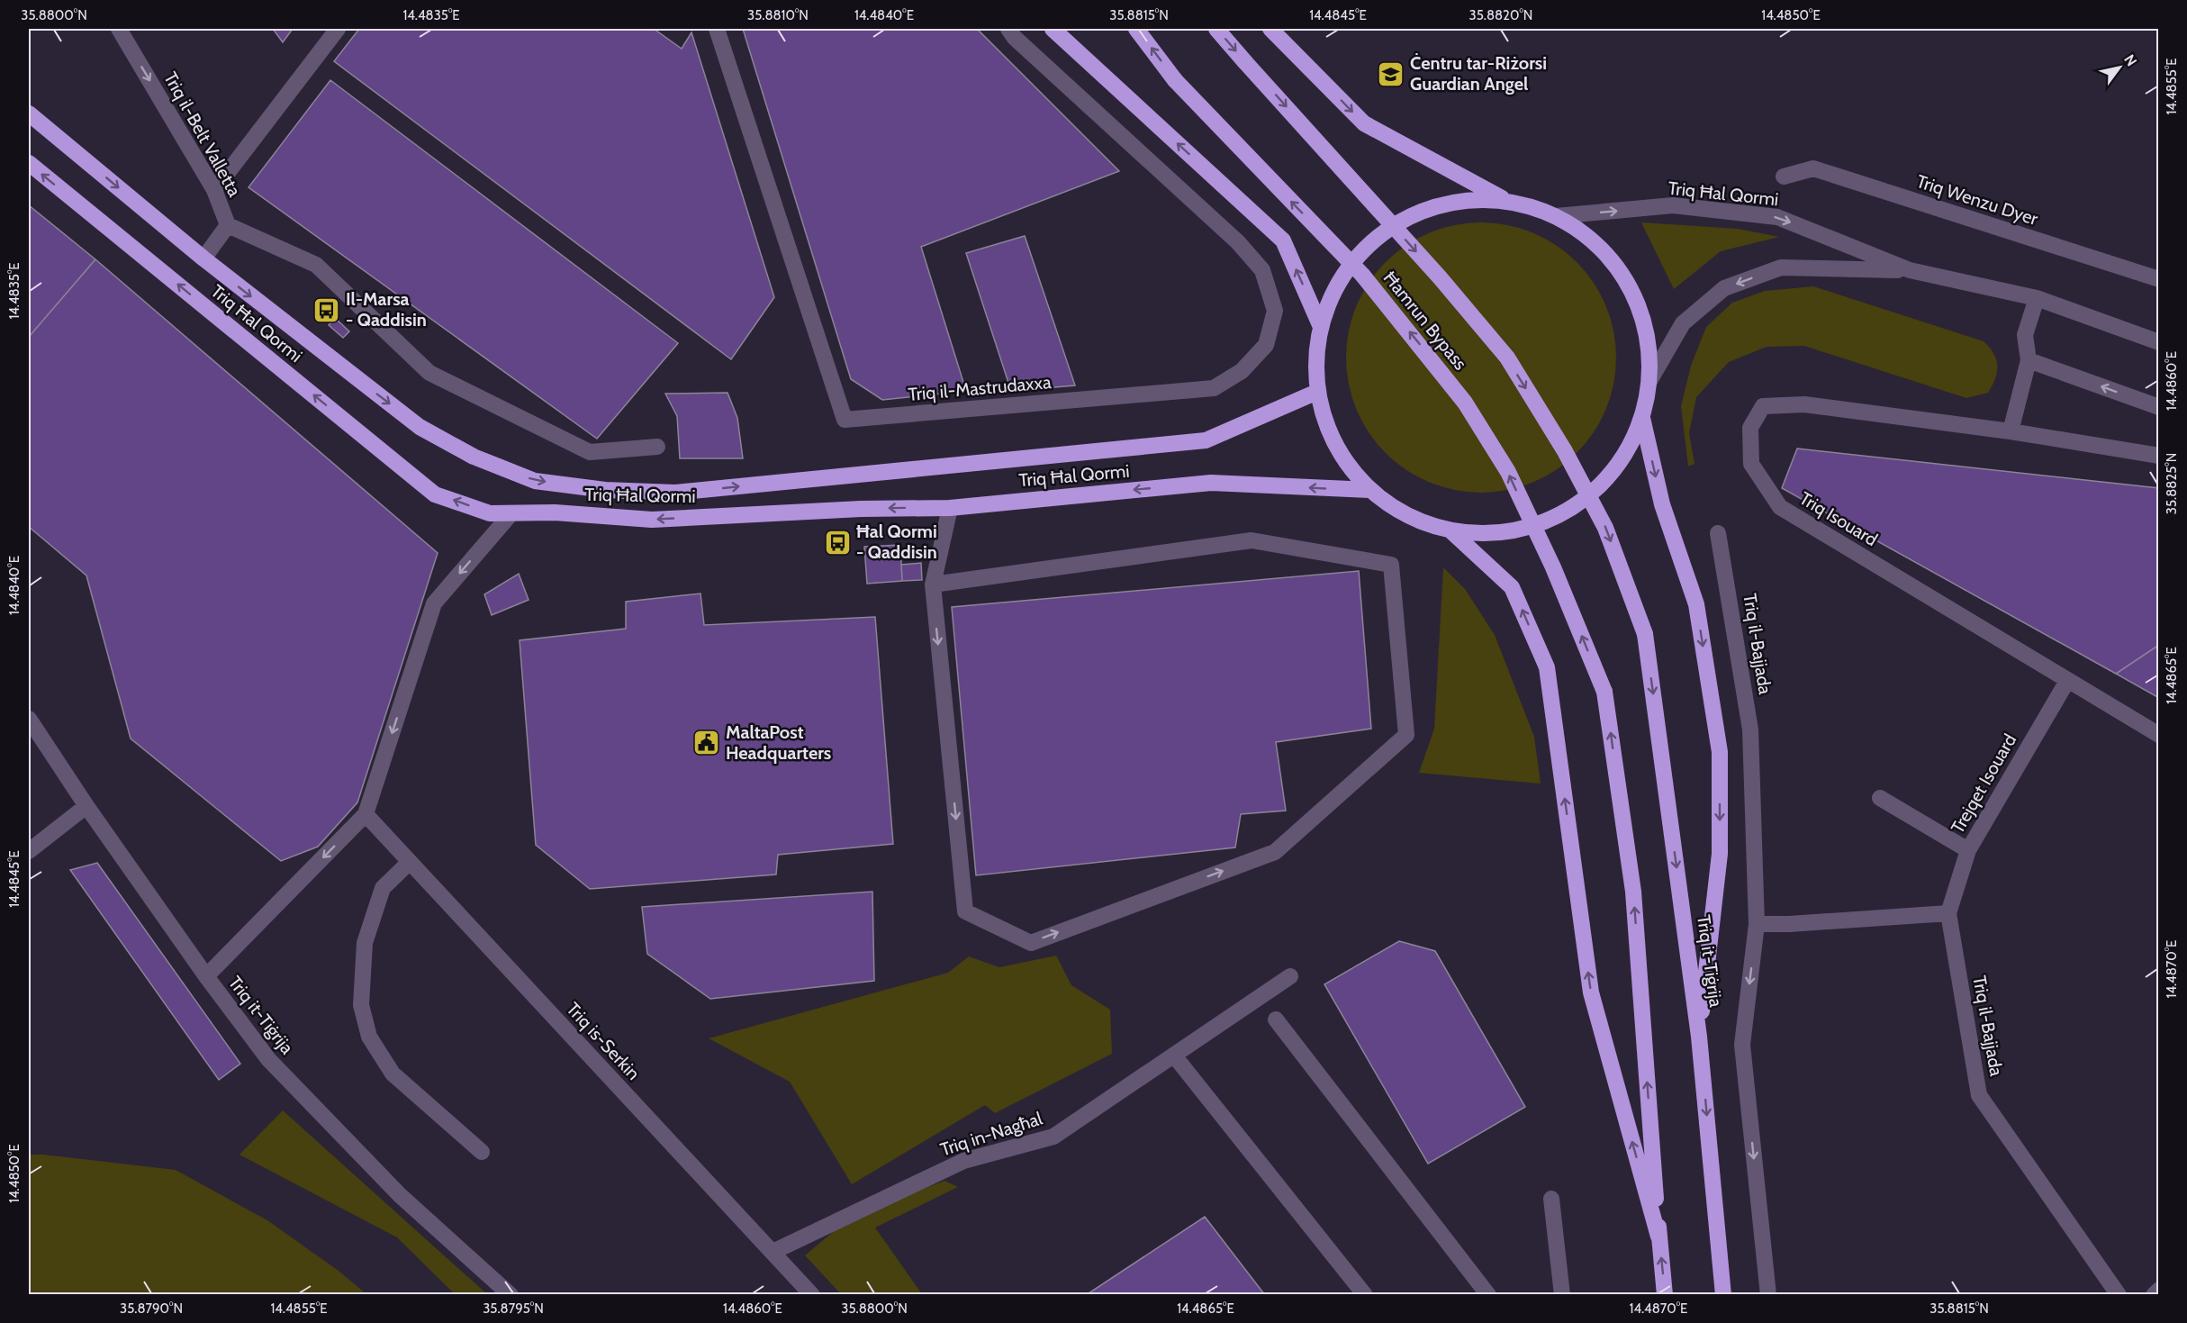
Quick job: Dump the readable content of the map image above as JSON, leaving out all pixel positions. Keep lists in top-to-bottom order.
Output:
{
  "streets": {
    "highway": ["Triq Ħal Qormi", "Ħamrun Bypass", "Triq it-Tiġrija"],
    "street": [
      "Triq il-Belt Valletta",
      "Triq Wenzu Dyer",
      "Triq il-Mastrudaxxa",
      "Triq Isouard",
      "Triq il-Bajjada",
      "Trejqet Isouard",
      "Triq is-Serkin",
      "Triq in-Nagħal"
    ]
  },
  "crossings": [
    ["Triq il-Belt Valletta", "Triq Ħal Qormi"],
    ["Ħamrun Bypass", "Triq it-Tiġrija"],
    ["Triq Isouard", "Trejqet Isouard"],
    ["Triq il-Bajjada", "Trejqet Isouard"],
    ["Triq is-Serkin", "Triq in-Nagħal"]
  ],
  "one_way": ["Triq il-Belt Valletta"],
  "places": {
    "school or university": ["Ċentru tar-Riżorsi Guardian Angel"],
    "bus stop": ["Il-Marsa - Qaddisin", "Ħal Qormi - Qaddisin"],
    "public building": ["MaltaPost Headquarters"]
  },
  "north": "top right",
  "coordinates": [
    "35.8800°N",
    "14.4835°E",
    "35.8810°N",
    "14.4840°E",
    "35.8815°N",
    "14.4845°E",
    "35.8820°N",
    "14.4850°E",
    "14.4855°E",
    "14.4860°E",
    "35.8825°N",
    "14.4865°E",
    "14.4870°E",
    "35.8790°N",
    "35.8795°N"
  ]
}
